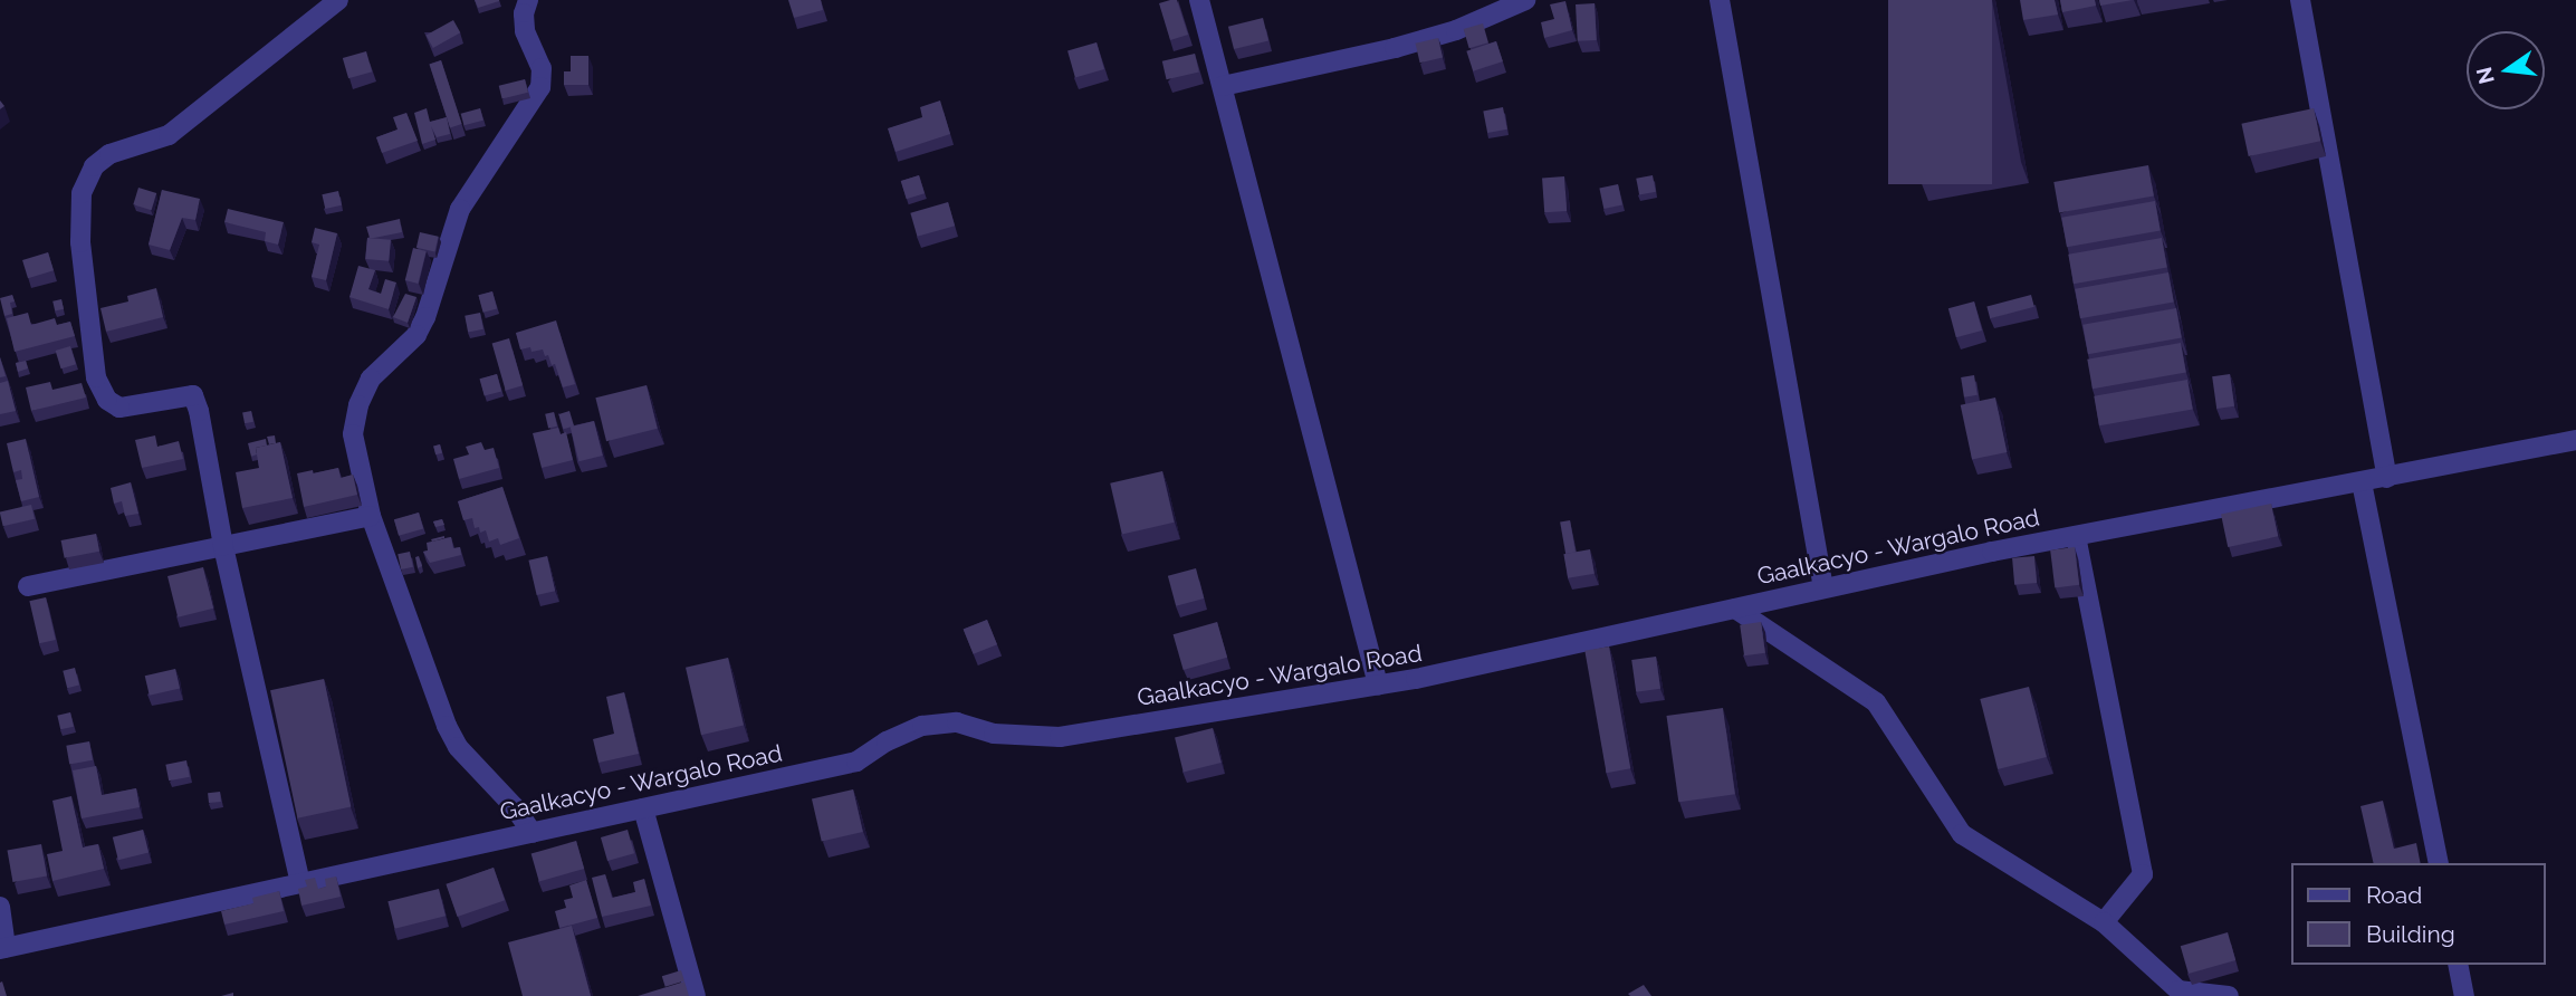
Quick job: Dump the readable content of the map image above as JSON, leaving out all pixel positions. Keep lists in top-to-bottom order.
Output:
{
  "streets": {
    "street": ["Gaalkacyo - Wargalo Road"]
  },
  "legend": ["Road", "Building"],
  "north": "left"
}
